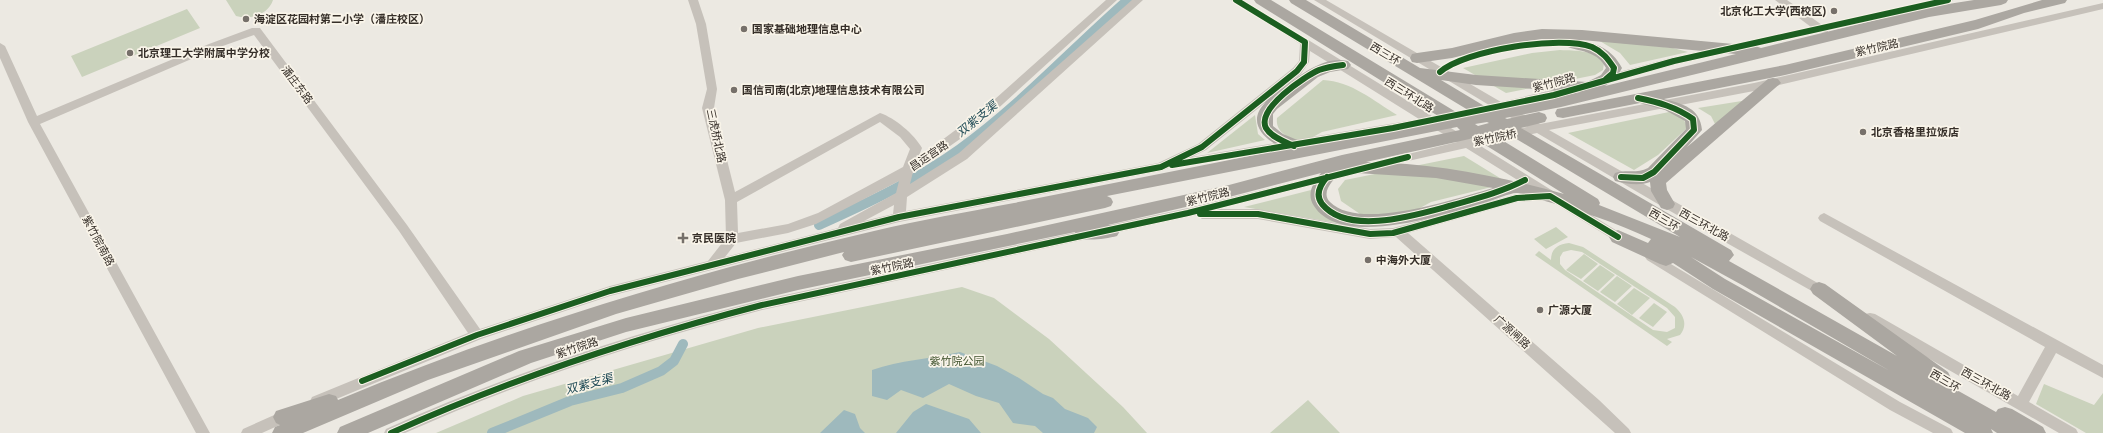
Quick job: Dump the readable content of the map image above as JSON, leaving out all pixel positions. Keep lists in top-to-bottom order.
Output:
{
  "streets": {
    "highway": ["紫竹院路", "西三环"],
    "street": [
      "潘庄东路",
      "西三环北路",
      "三虎桥北路",
      "昌运宫路",
      "紫竹院南路",
      "广源闸路"
    ]
  },
  "crossings": [
    ["潘庄东路", "紫竹院南路"],
    ["三虎桥北路", "昌运宫路"]
  ],
  "water": ["双紫支渠"],
  "parks": ["紫竹院公园"],
  "places": {
    "other": [
      "北京化工大学(西校区)",
      "海淀区花园村第二小学（潘庄校区）",
      "国家基础地理信息中心",
      "北京理工大学附属中学分校",
      "国信司南(北京)地理信息技术有限公司",
      "北京香格里拉饭店",
      "中海外大厦",
      "广源大厦"
    ],
    "health": ["京民医院"]
  }
}
